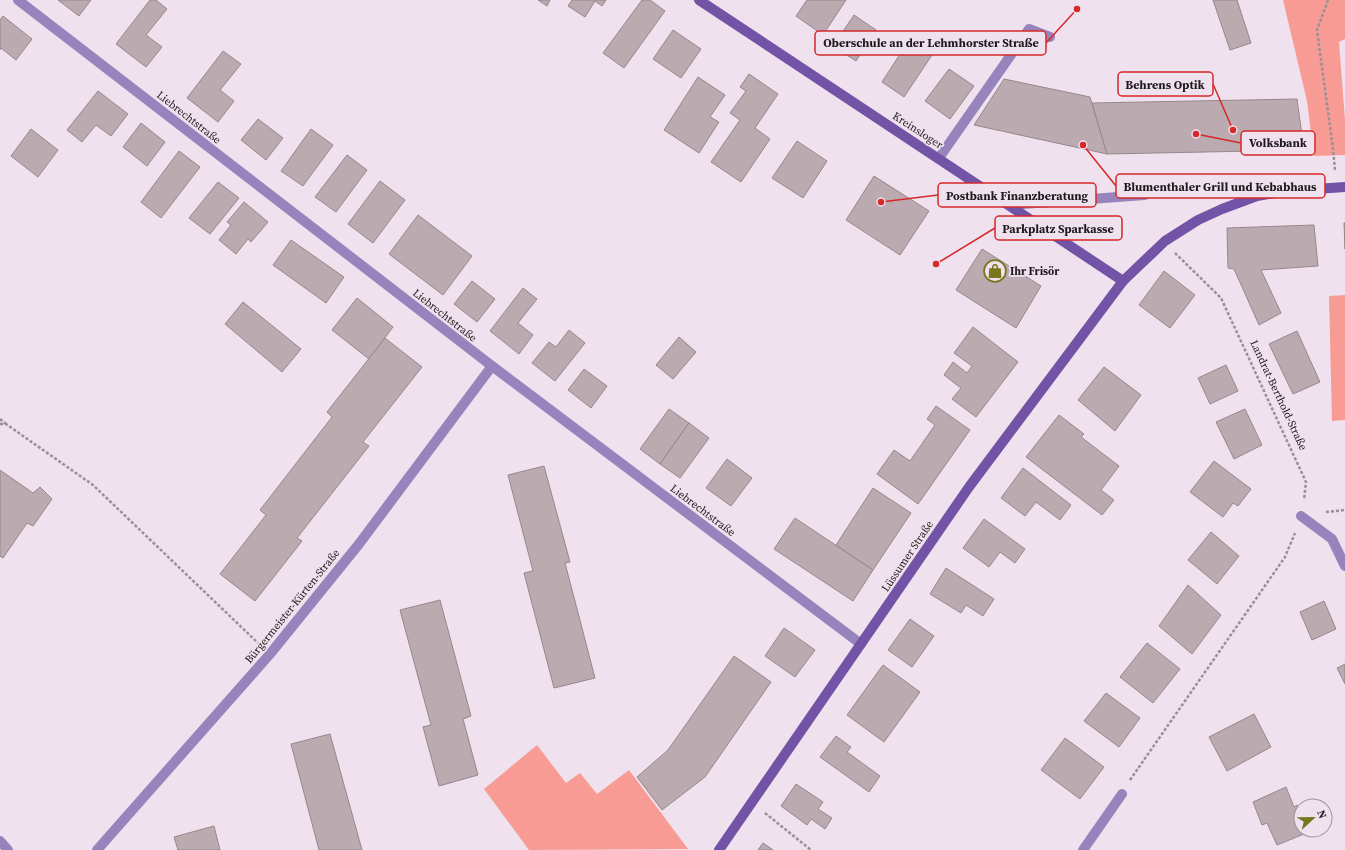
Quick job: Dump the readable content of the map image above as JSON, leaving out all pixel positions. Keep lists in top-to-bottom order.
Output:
{
  "streets": {
    "main road": ["Kreinsloger", "Lüssumer Straße"],
    "street": ["Liebrechtstraße", "Bürgermeister-Kürten-Straße"],
    "path": ["Landrat-Berthold-Straße"]
  },
  "crossings": [
    ["Liebrechtstraße", "Lüssumer Straße"],
    ["Liebrechtstraße", "Bürgermeister-Kürten-Straße"],
    ["Kreinsloger", "Lüssumer Straße"],
    ["Landrat-Berthold-Straße", "Lüssumer Straße"]
  ],
  "places": {
    "other": [
      "Oberschule an der Lehmhorster Straße",
      "Behrens Optik",
      "Volksbank",
      "Blumenthaler Grill und Kebabhaus",
      "Postbank Finanzberatung",
      "Parkplatz Sparkasse"
    ],
    "shop": ["Ihr Frisör"]
  },
  "north": "right"
}
